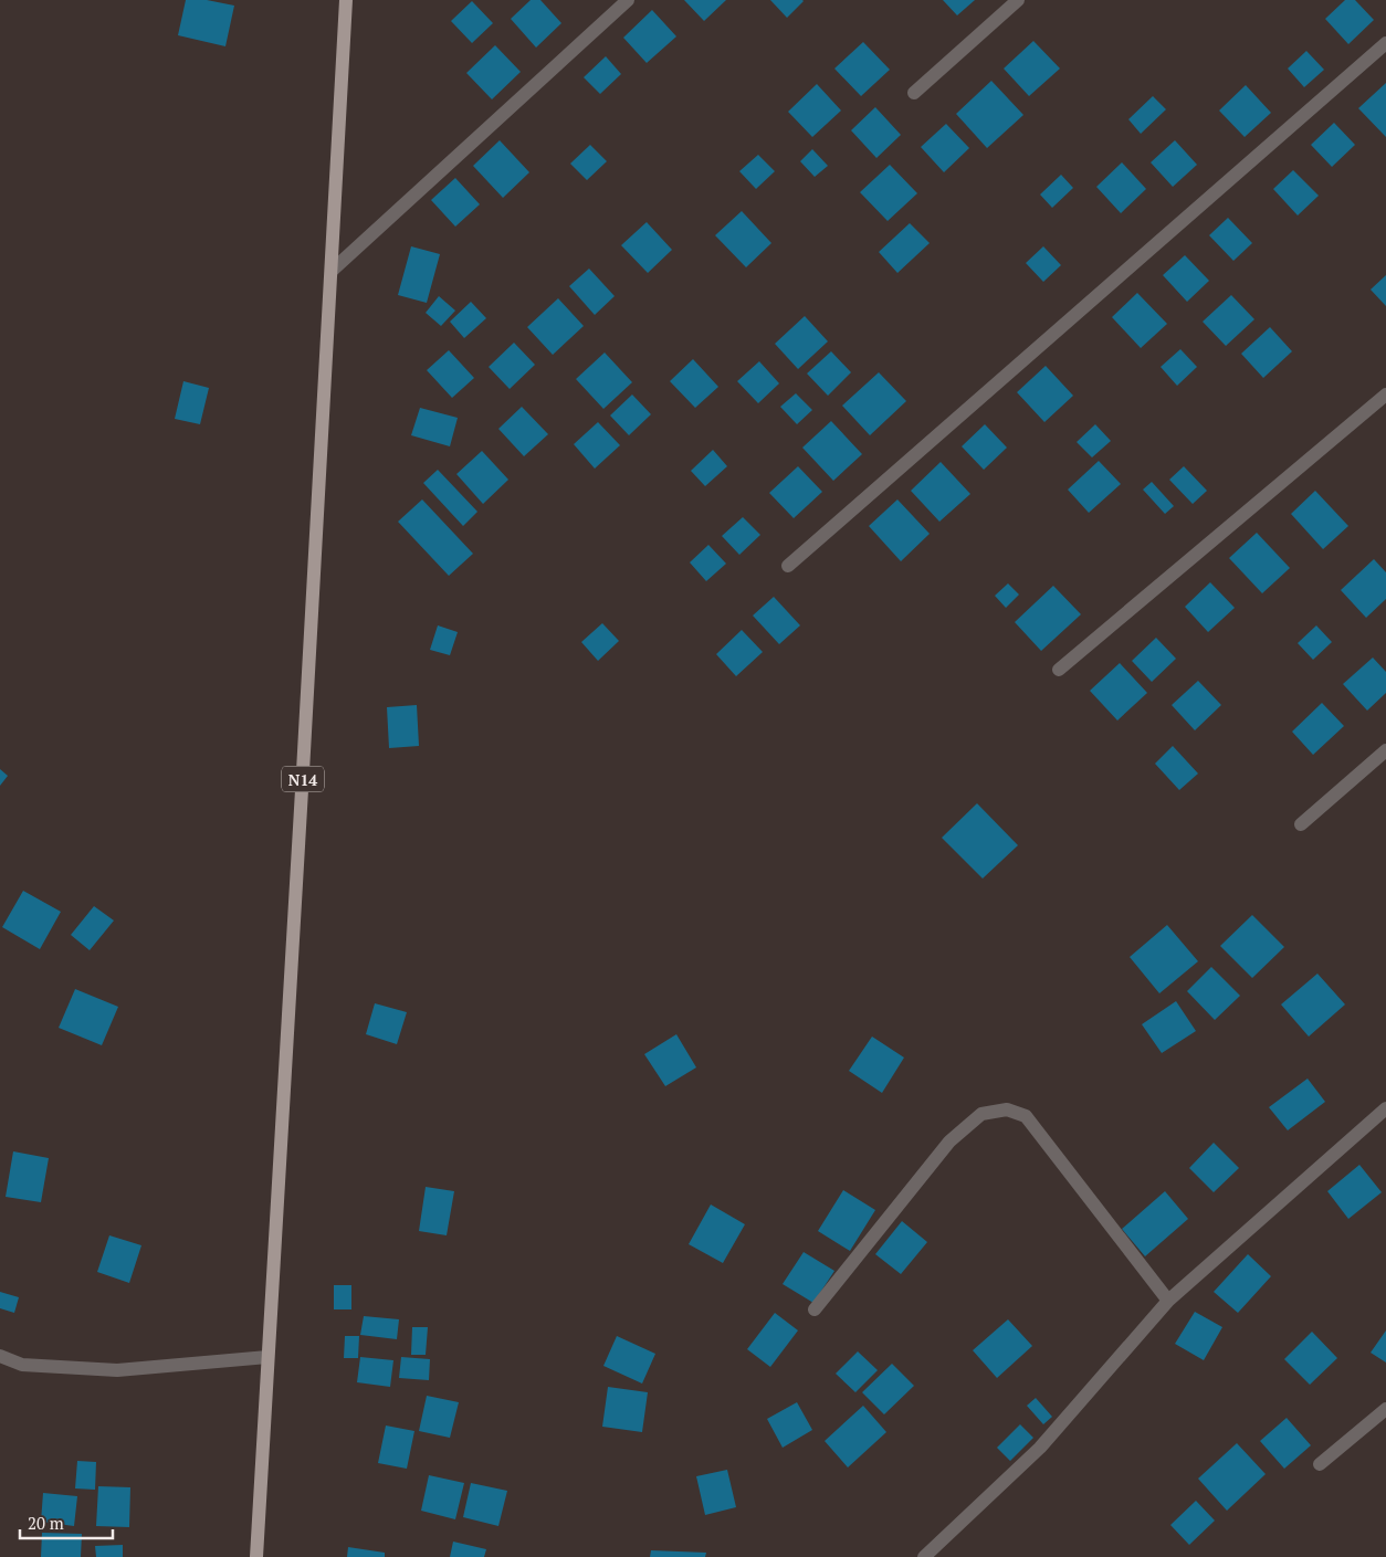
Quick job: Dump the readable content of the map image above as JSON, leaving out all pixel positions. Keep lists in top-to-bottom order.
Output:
{
  "streets": {
    "main road": ["N14"]
  },
  "scale_bar": "20 m"
}
